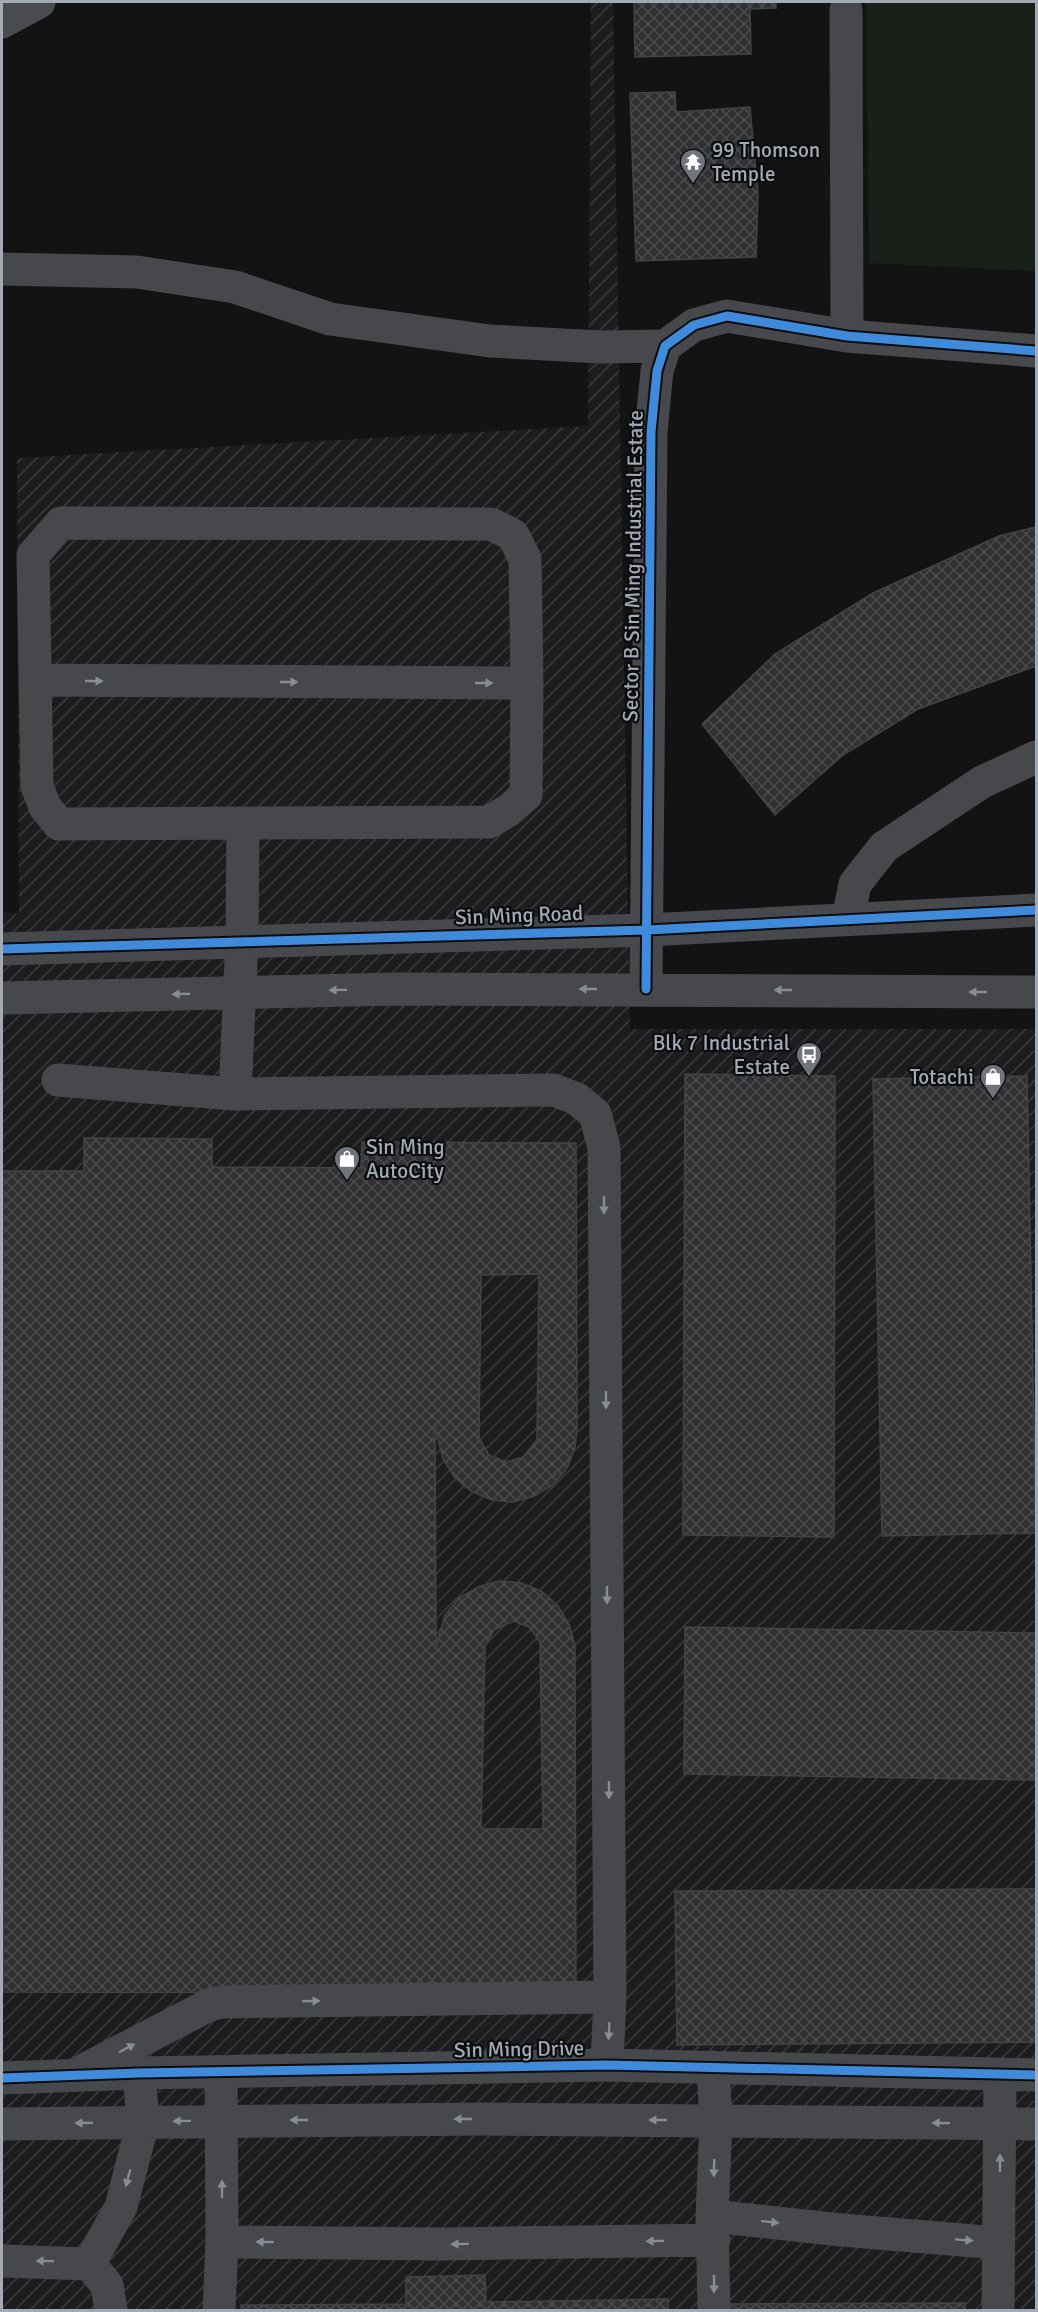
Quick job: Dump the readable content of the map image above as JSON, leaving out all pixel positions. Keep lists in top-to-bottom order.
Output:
{
  "streets": {
    "street": ["Sector B Sin Ming Industrial Estate", "Sin Ming Road", "Sin Ming Drive"]
  },
  "crossings": [
    ["Sector B Sin Ming Industrial Estate", "Sin Ming Road"]
  ],
  "places": {
    "temple": ["99 Thomson Temple"],
    "bus stop": ["Blk 7 Industrial Estate"],
    "shop": ["Totachi", "Sin Ming AutoCity"]
  }
}
